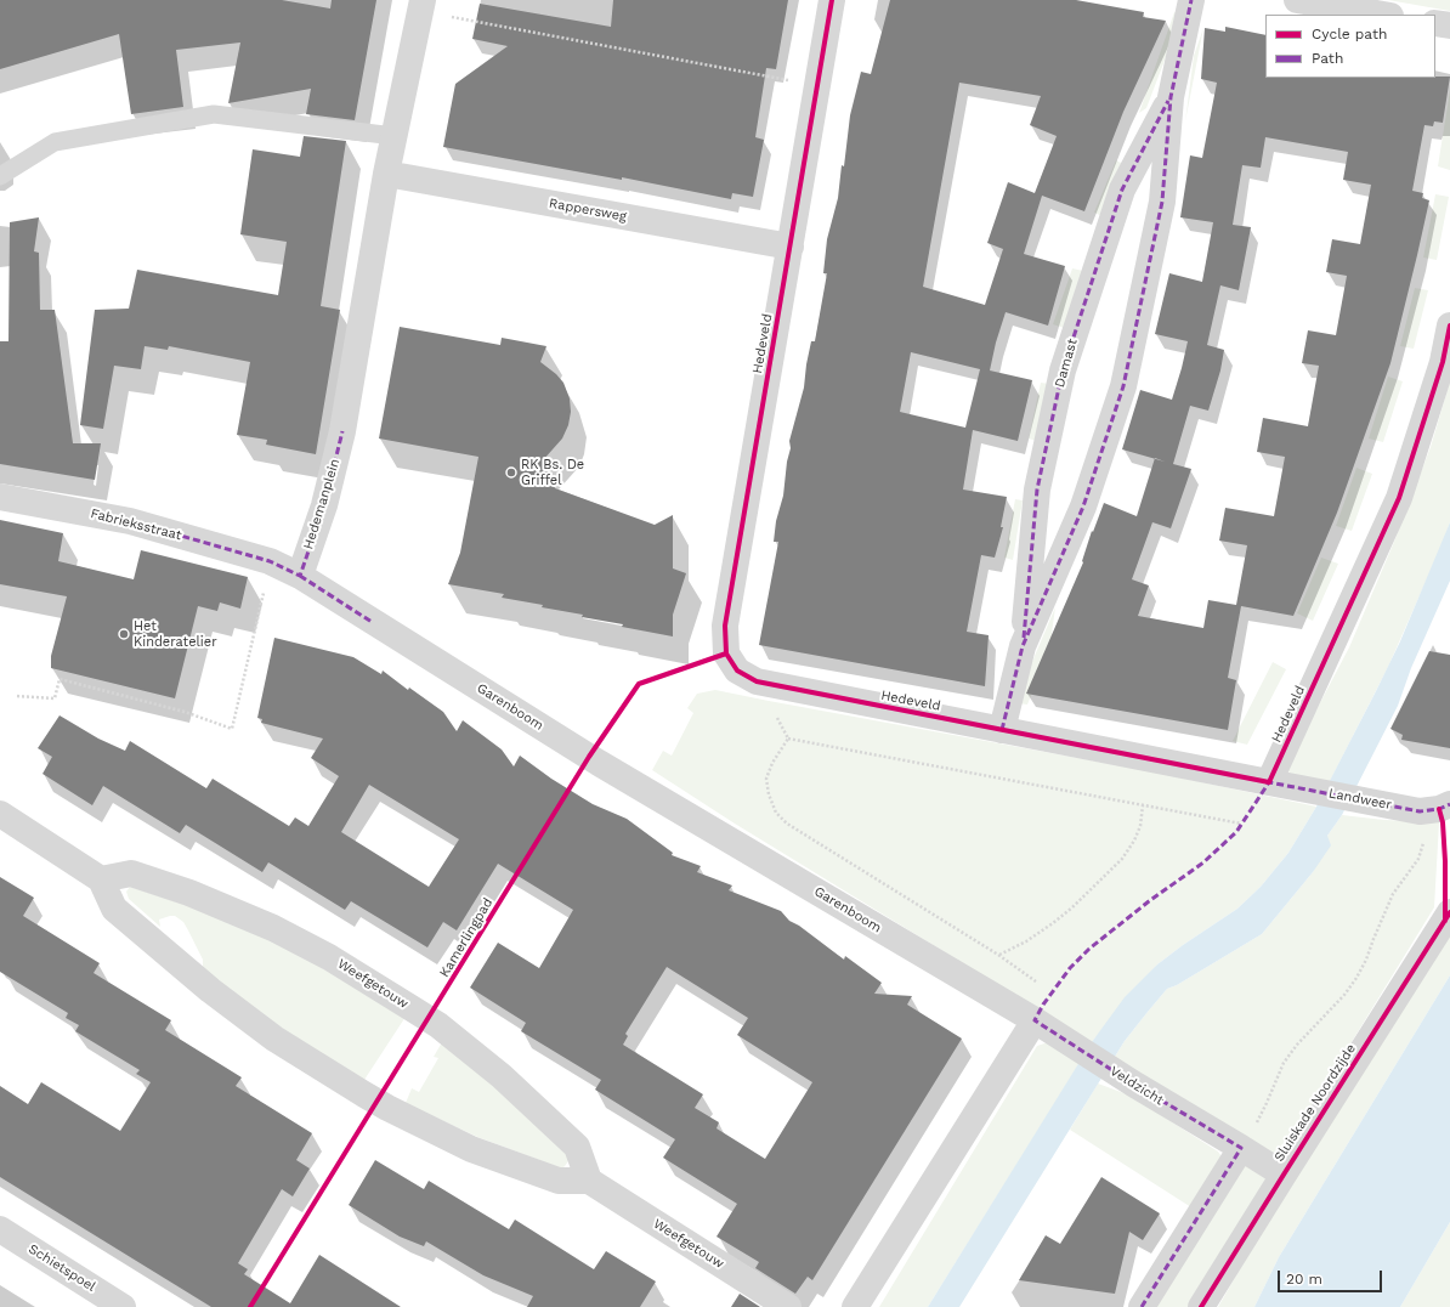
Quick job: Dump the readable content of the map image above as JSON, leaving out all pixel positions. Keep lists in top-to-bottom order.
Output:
{
  "streets": {
    "street": [
      "Rappersweg",
      "Hedeveld",
      "Damast",
      "Hedemanplein",
      "Fabrieksstraat",
      "Garenboom",
      "Landweer",
      "Weefgetouw",
      "Veldzicht",
      "Sluiskade Noordzijde",
      "Schietspoel"
    ],
    "cycle path": ["Kamerlingpad"]
  },
  "crossings": [
    ["Rappersweg", "Hedeveld"],
    ["Rappersweg", "Hedemanplein"],
    ["Hedeveld", "Damast"],
    ["Hedeveld", "Landweer"],
    ["Hedemanplein", "Garenboom"],
    ["Garenboom", "Veldzicht"],
    ["Veldzicht", "Sluiskade Noordzijde"]
  ],
  "places": ["RK Bs. De Griffel", "Het Kinderatelier"],
  "legend": ["Cycle path", "Path"],
  "scale_bar": "20 m"
}
